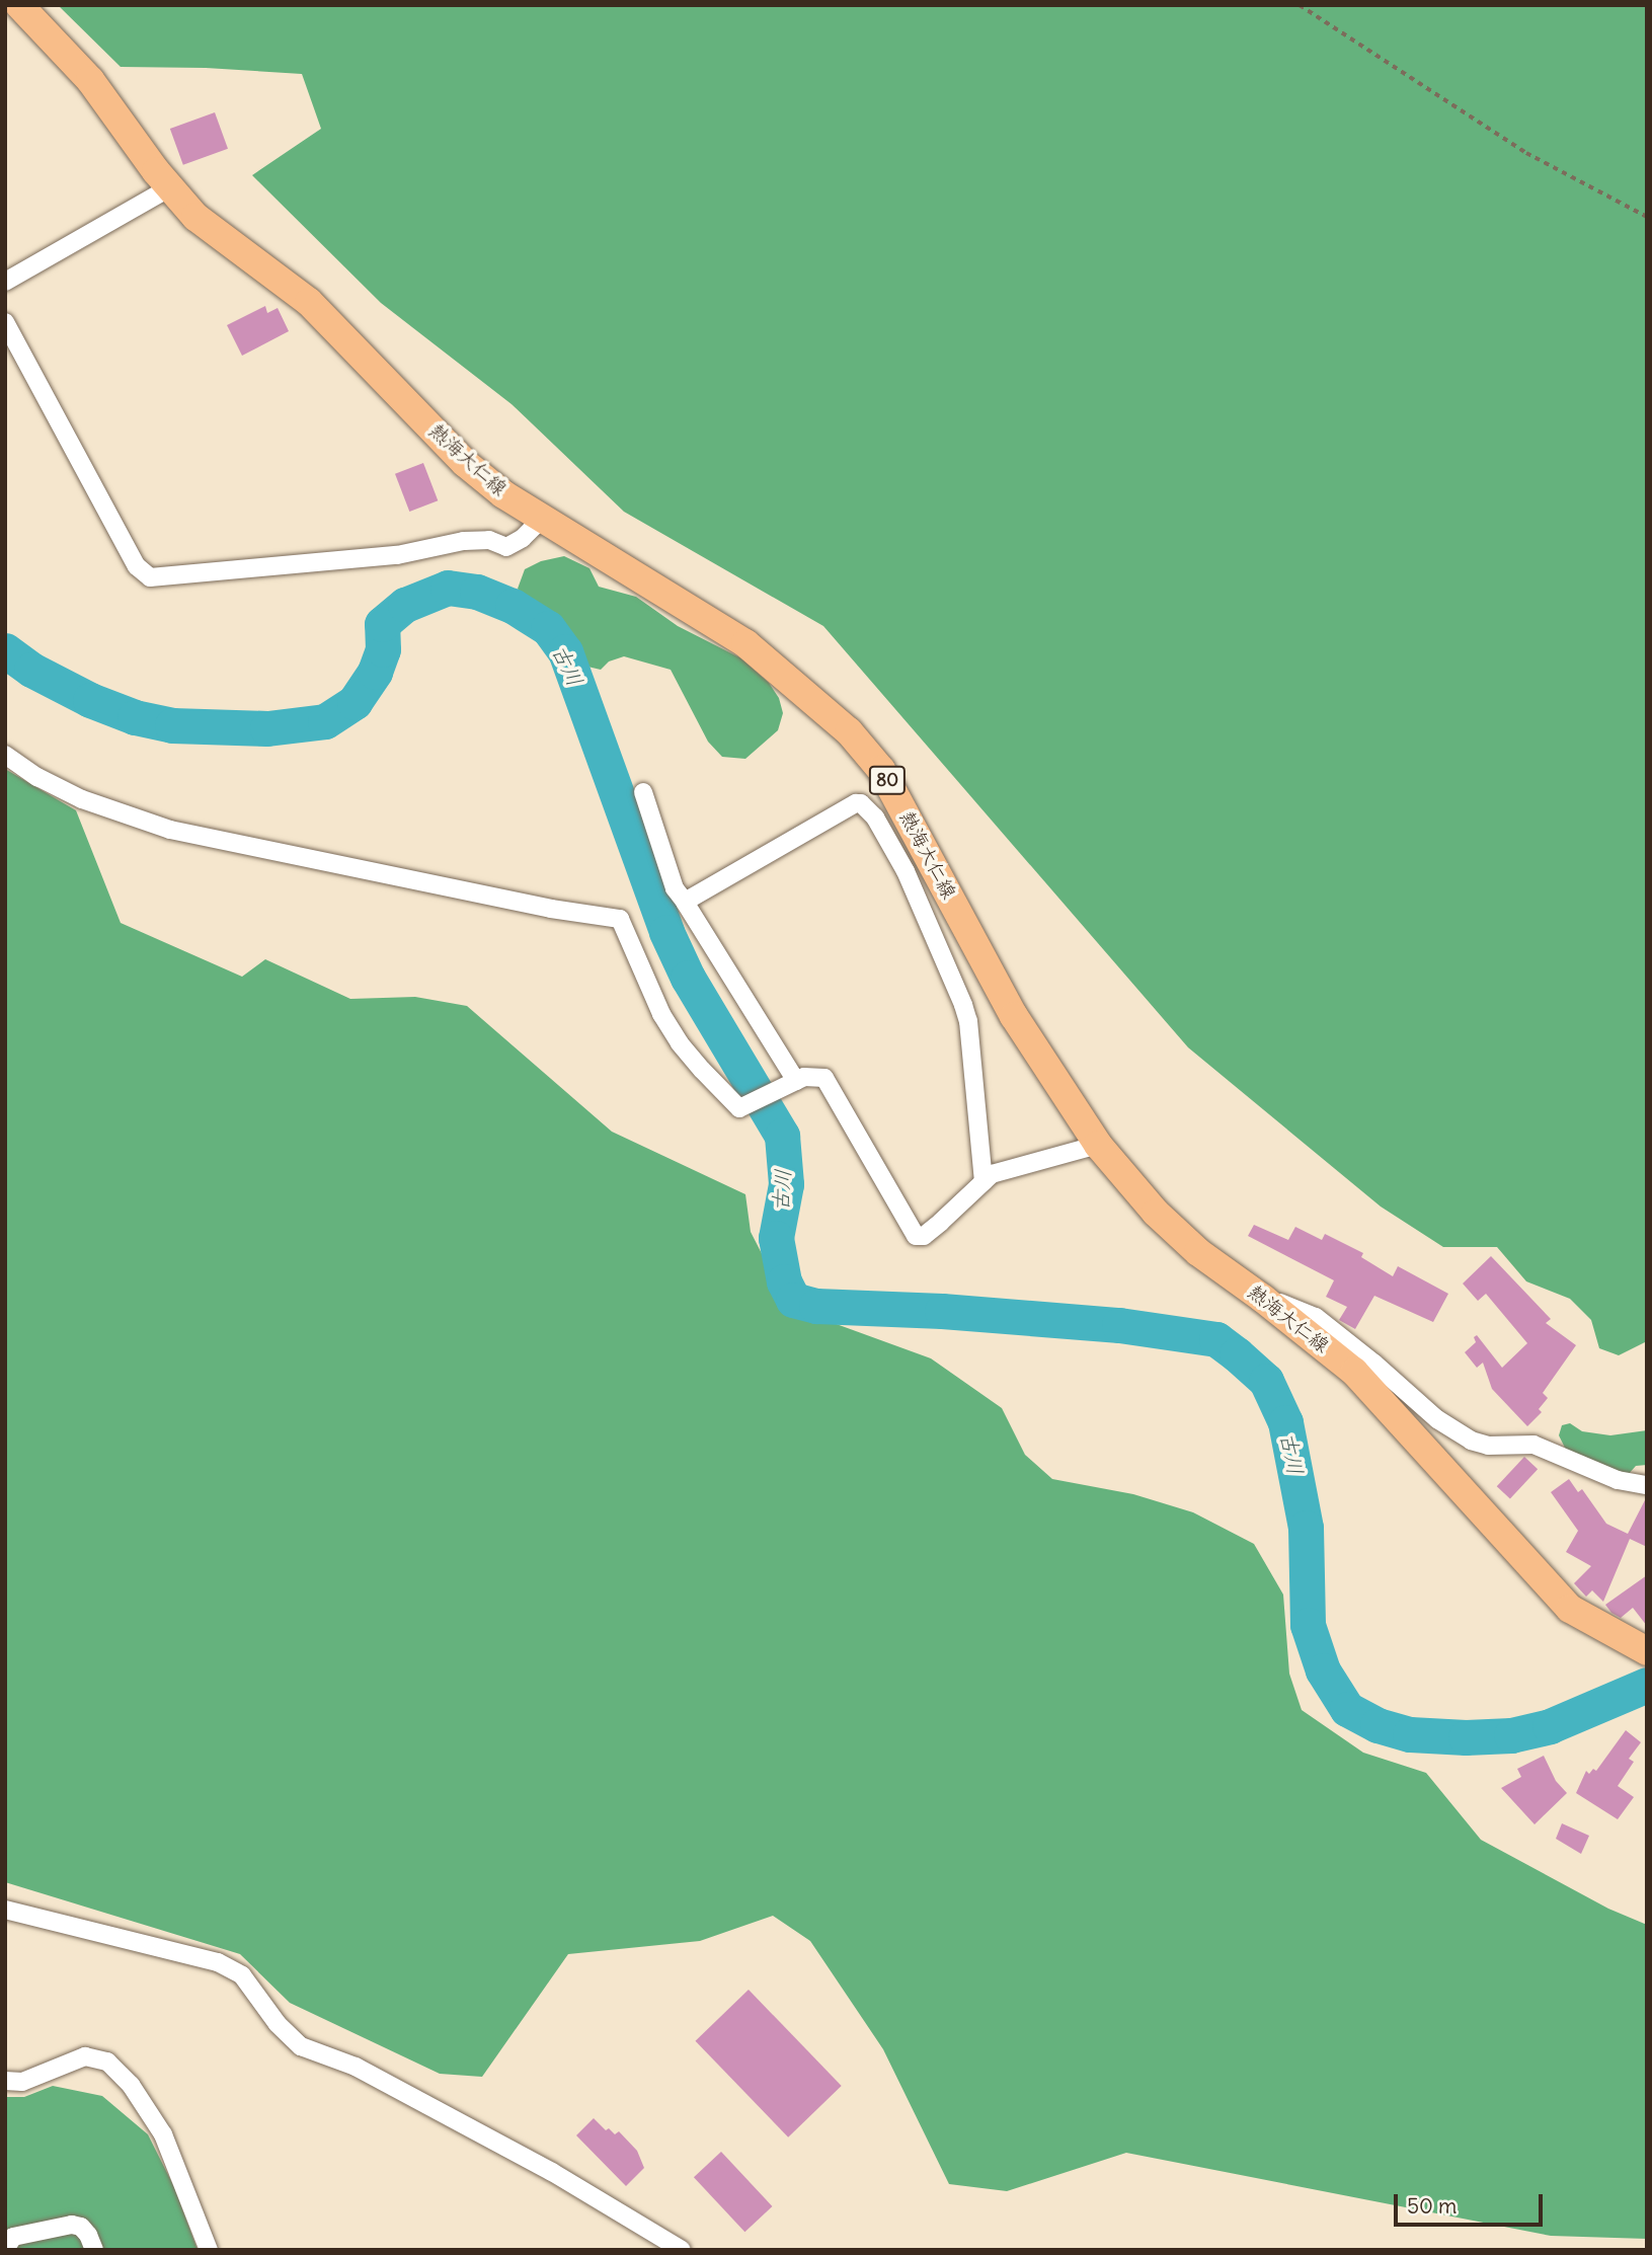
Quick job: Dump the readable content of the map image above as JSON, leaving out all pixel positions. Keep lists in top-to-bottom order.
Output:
{
  "streets": {
    "main road": ["熱海大仁線", "80"]
  },
  "water": ["古川"],
  "scale_bar": "50 m"
}
